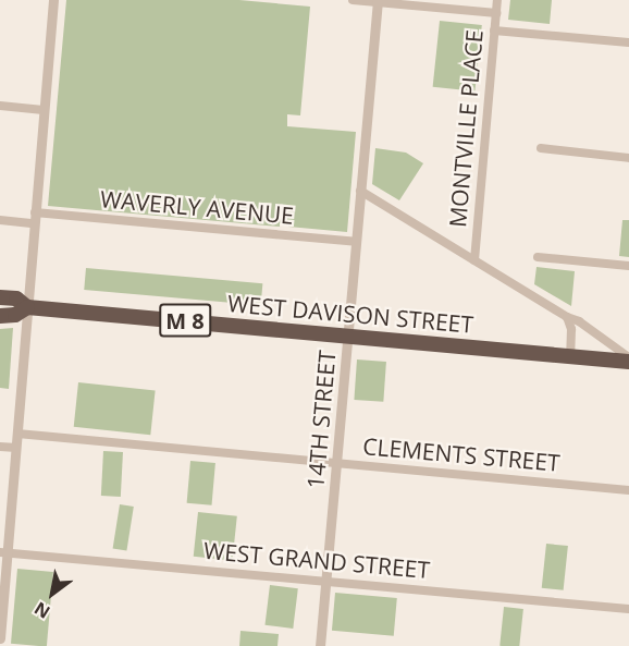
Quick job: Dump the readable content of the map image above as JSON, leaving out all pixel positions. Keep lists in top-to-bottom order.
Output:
{
  "streets": {
    "highway": ["WEST DAVISON STREET", "M 8"],
    "street": [
      "MONTVILLE PLACE",
      "WAVERLY AVENUE",
      "14TH STREET",
      "CLEMENTS STREET",
      "WEST GRAND STREET"
    ]
  },
  "crossings": [
    ["WAVERLY AVENUE", "14TH STREET"],
    ["WEST DAVISON STREET", "M 8"],
    ["WEST DAVISON STREET", "14TH STREET"],
    ["14TH STREET", "CLEMENTS STREET"],
    ["14TH STREET", "WEST GRAND STREET"]
  ],
  "north": "bottom left"
}
